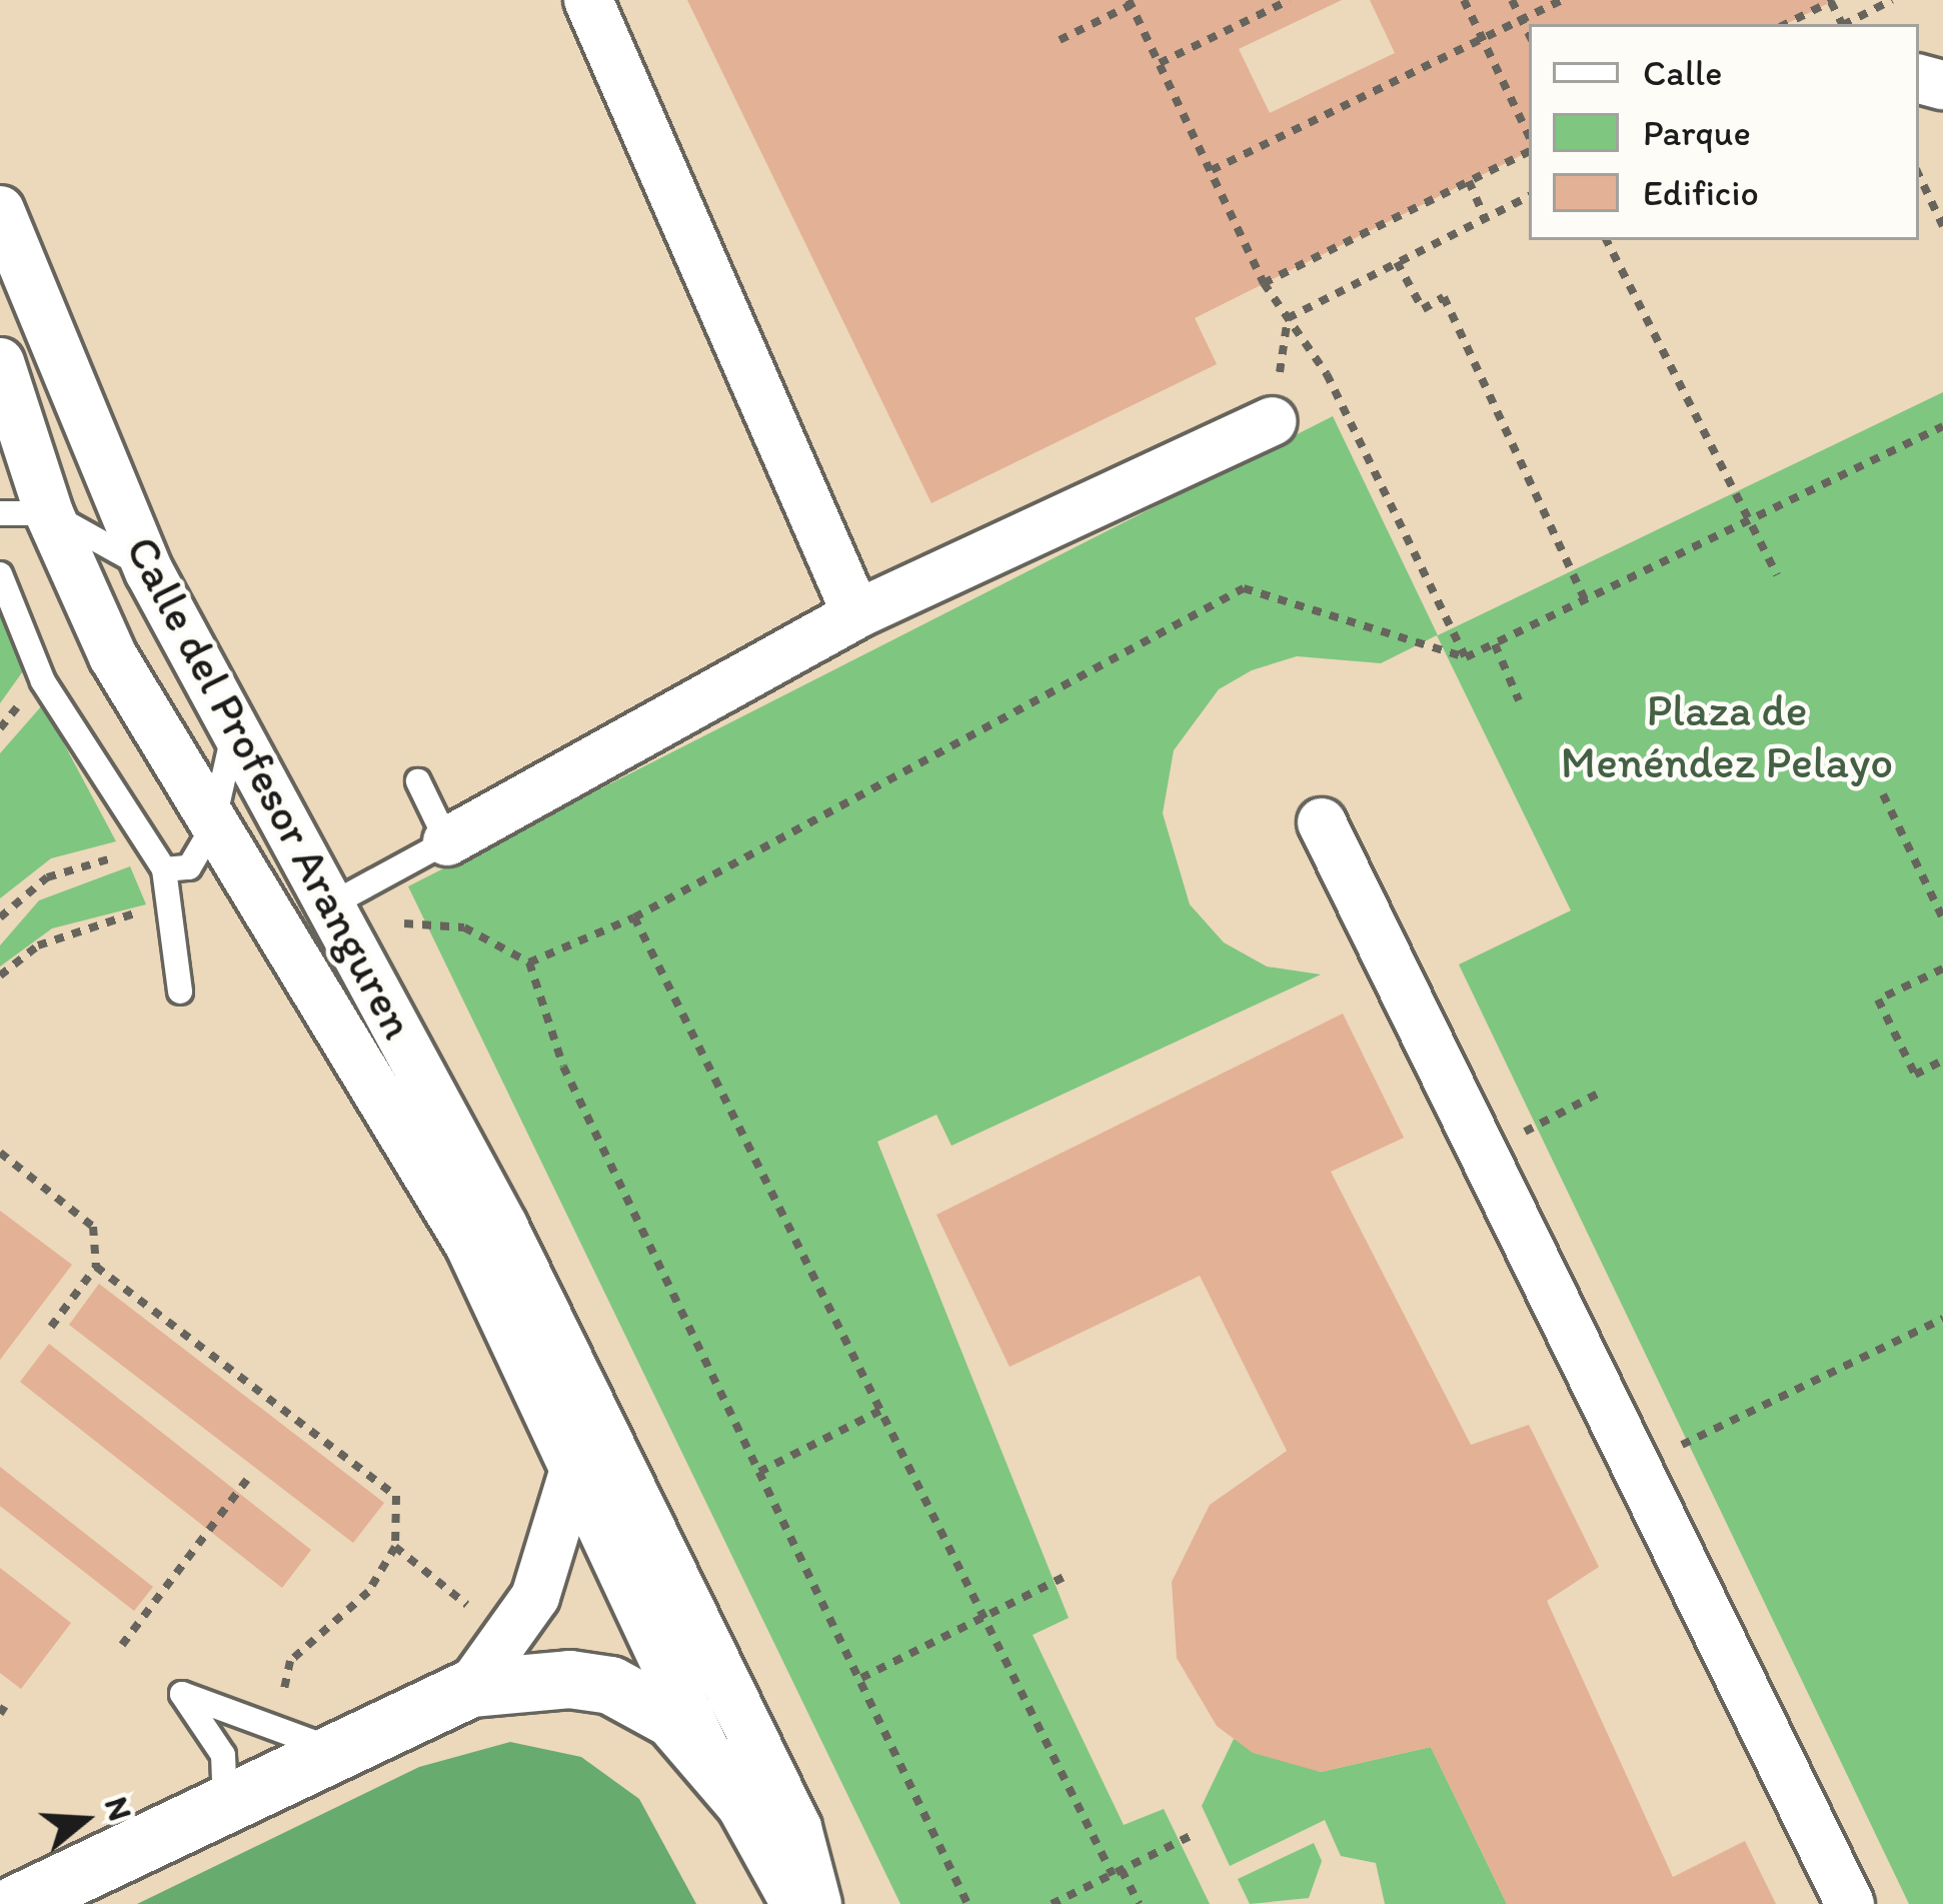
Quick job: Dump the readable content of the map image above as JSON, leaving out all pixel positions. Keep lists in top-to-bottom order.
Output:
{
  "streets": {
    "street": ["Calle del Profesor Aranguren"]
  },
  "parks": ["Plaza de Menéndez Pelayo"],
  "legend": ["Calle", "Parque", "Edificio"],
  "north": "right"
}
